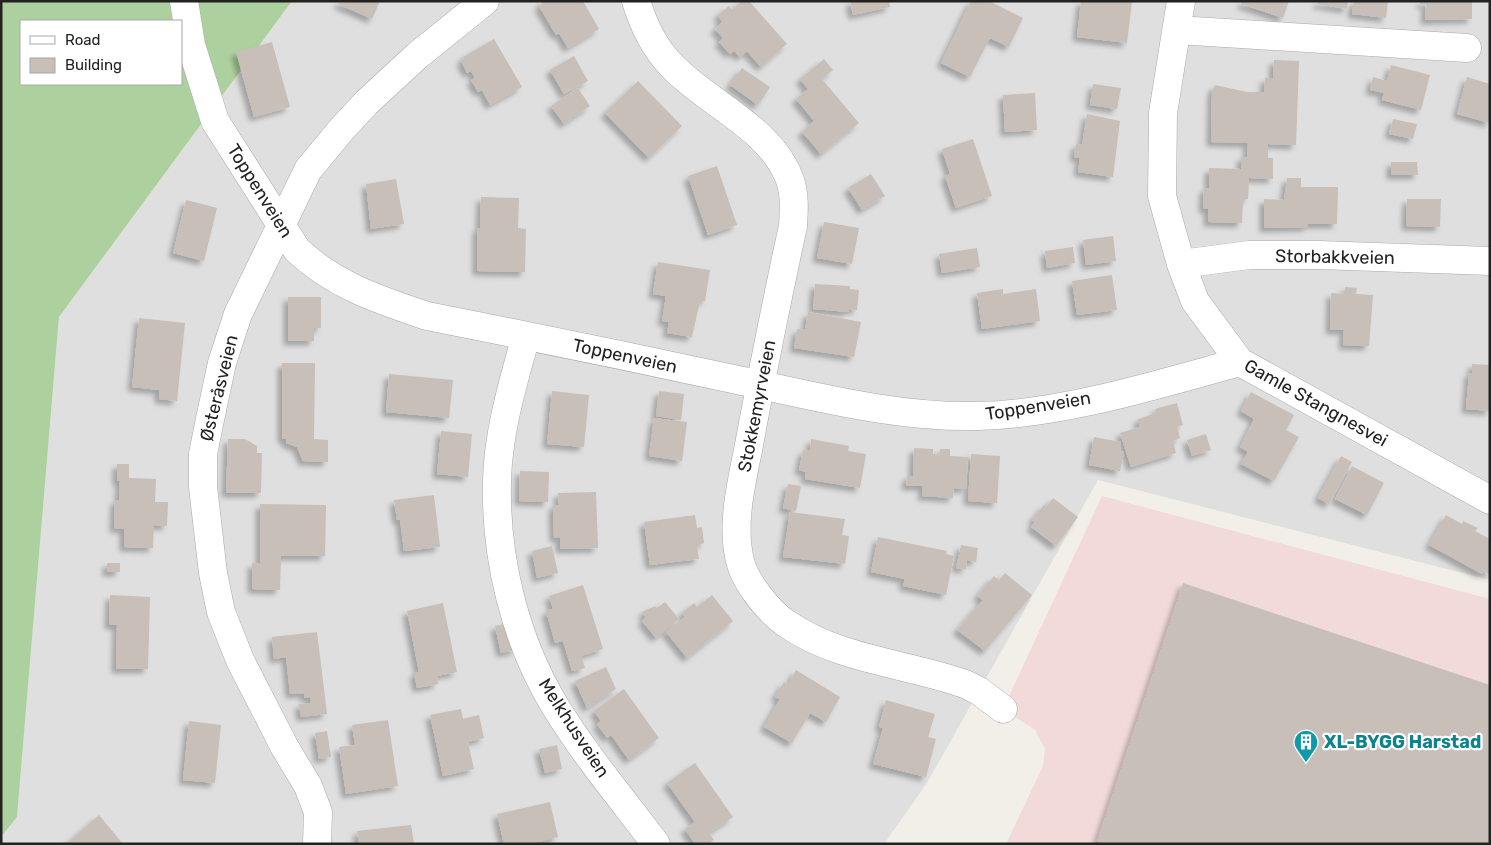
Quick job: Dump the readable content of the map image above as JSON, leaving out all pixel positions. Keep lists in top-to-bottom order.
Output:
{
  "streets": {
    "street": [
      "Toppenveien",
      "Storbakkveien",
      "Østeråsveien",
      "Gamle Stangnesvei",
      "Stokkemyrveien",
      "Melkhusveien"
    ]
  },
  "crossings": [
    ["Toppenveien", "Østeråsveien"],
    ["Toppenveien", "Gamle Stangnesvei"],
    ["Toppenveien", "Stokkemyrveien"],
    ["Toppenveien", "Melkhusveien"],
    ["Storbakkveien", "Gamle Stangnesvei"]
  ],
  "places": {
    "building": ["XL-BYGG Harstad"]
  },
  "legend": ["Road", "Building"]
}
